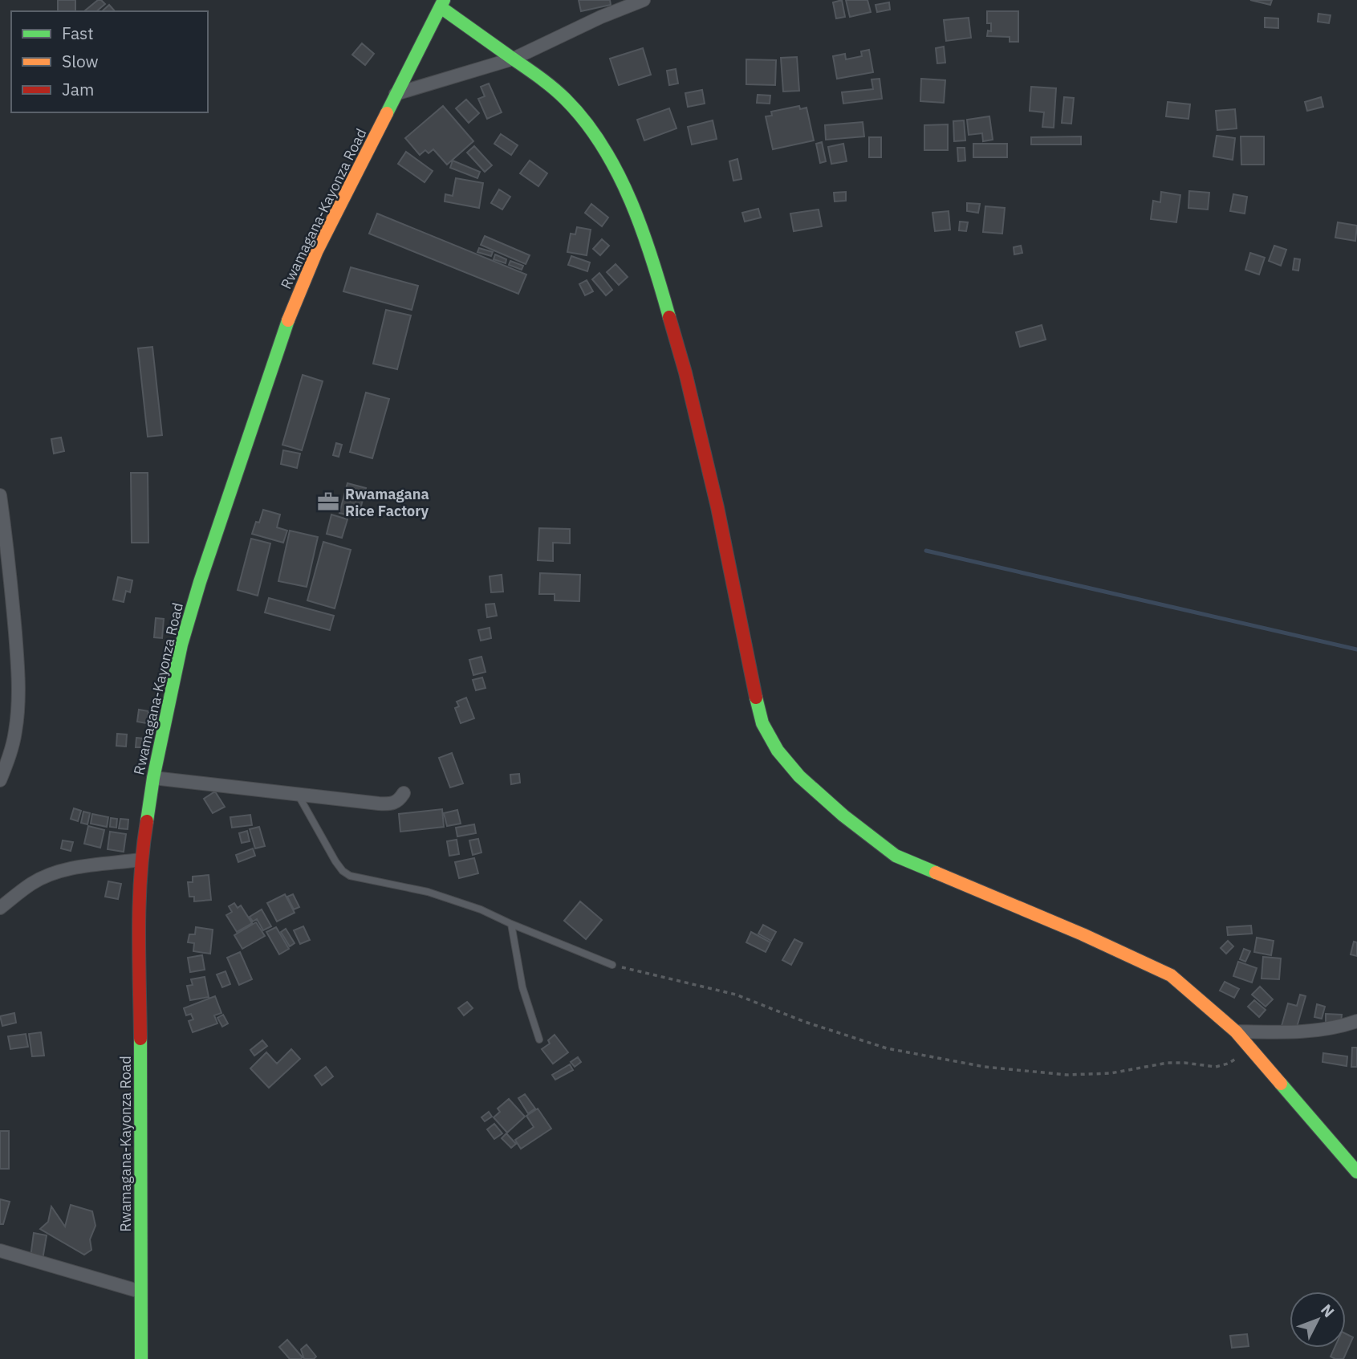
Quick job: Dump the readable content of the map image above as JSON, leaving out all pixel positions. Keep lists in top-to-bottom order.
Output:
{
  "streets": {
    "highway": ["Rwamagana-Kayonza Road"]
  },
  "places": {
    "office": ["Rwamagana Rice Factory"]
  },
  "legend": ["Fast", "Slow", "Jam"],
  "north": "top right"
}
